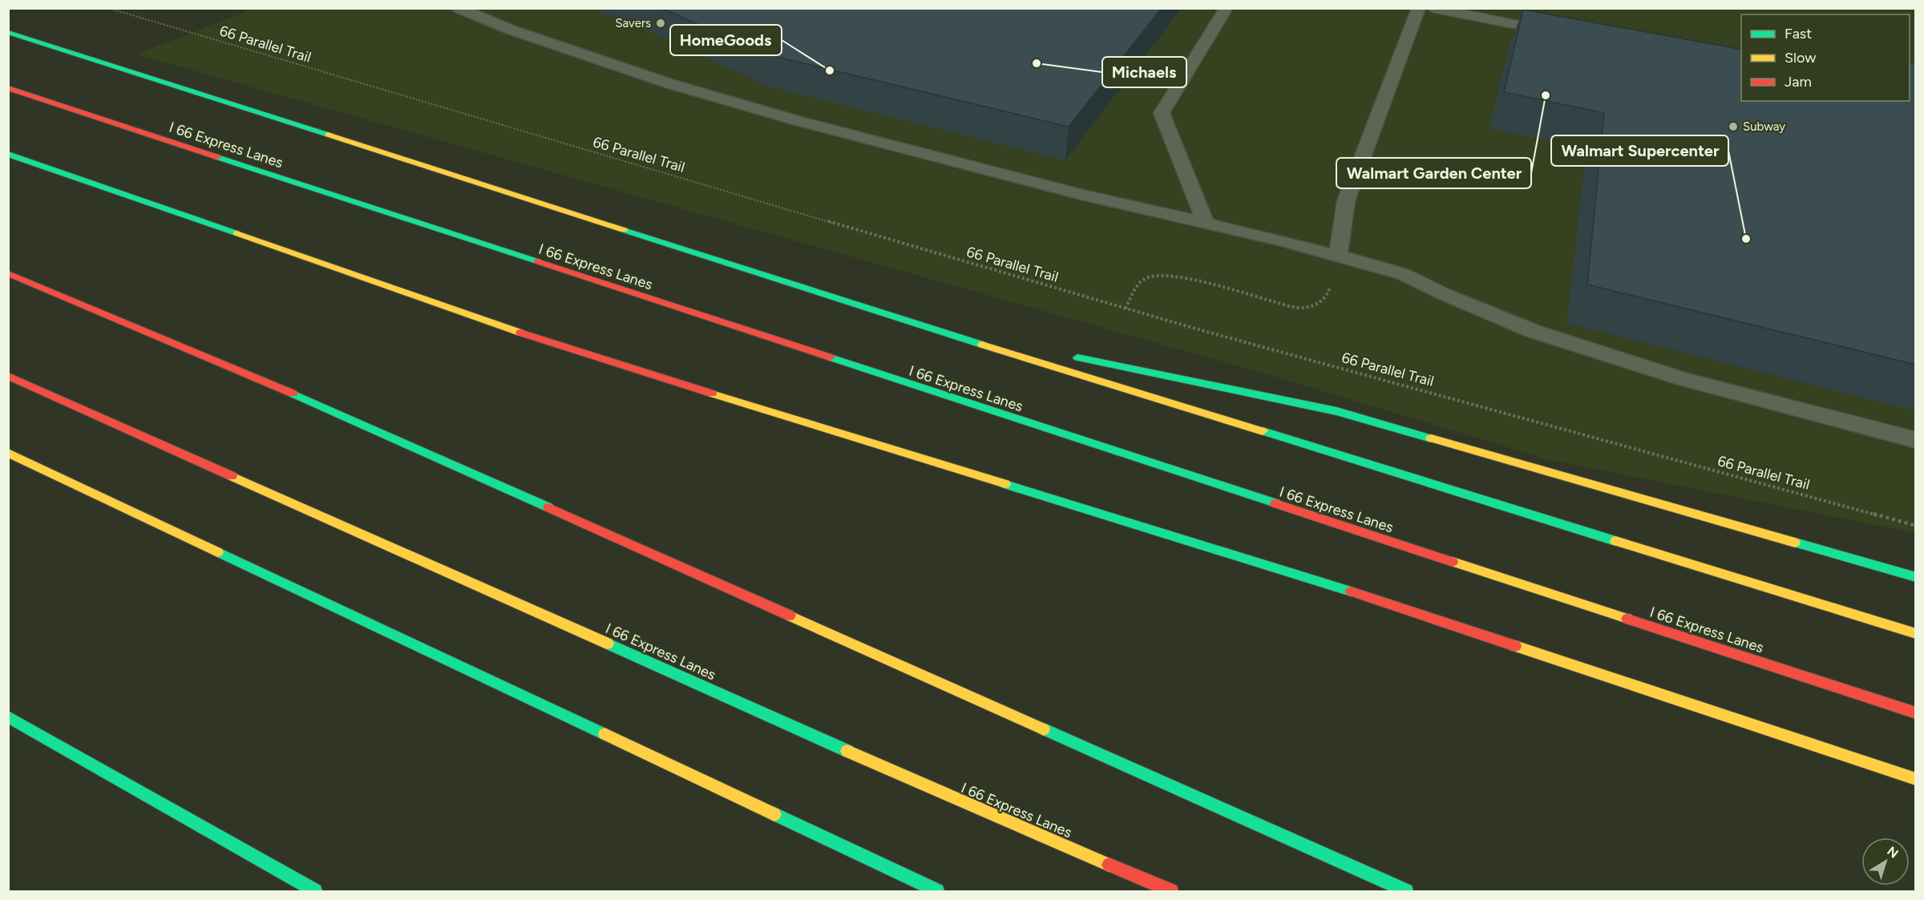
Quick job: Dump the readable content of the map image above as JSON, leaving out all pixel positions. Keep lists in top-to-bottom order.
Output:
{
  "streets": {
    "highway": ["I 66 Express Lanes"],
    "path": ["66 Parallel Trail"]
  },
  "places": [
    "Savers",
    "Michaels",
    "HomeGoods",
    "Walmart Garden Center",
    "Subway",
    "Walmart Supercenter"
  ],
  "legend": ["Fast", "Slow", "Jam"],
  "north": "top right"
}
